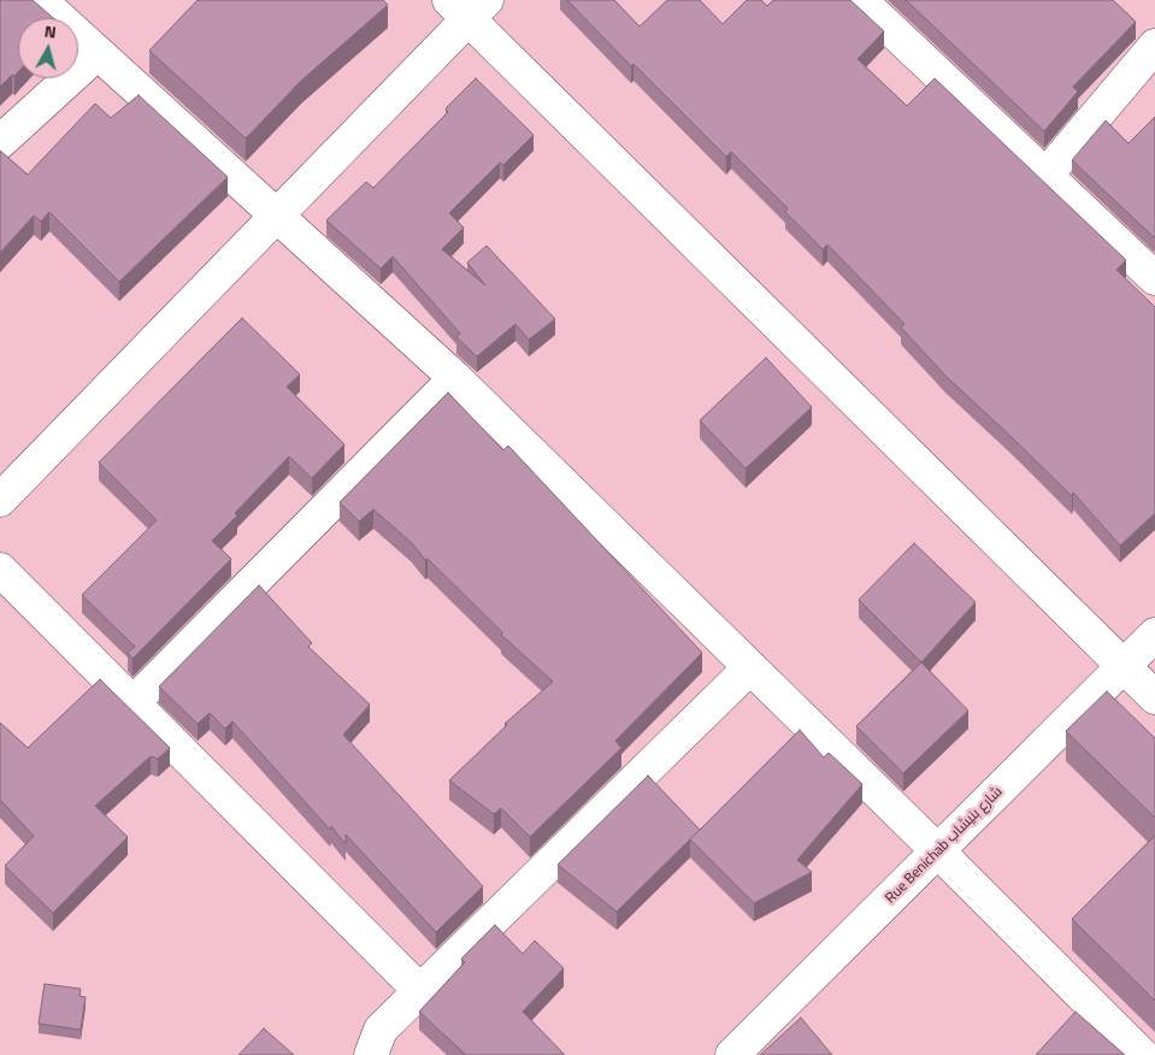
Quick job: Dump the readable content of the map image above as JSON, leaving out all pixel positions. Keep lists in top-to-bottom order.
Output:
{
  "streets": {
    "street": ["Rue Benichab شارع بنيشاب"]
  },
  "north": "top"
}
